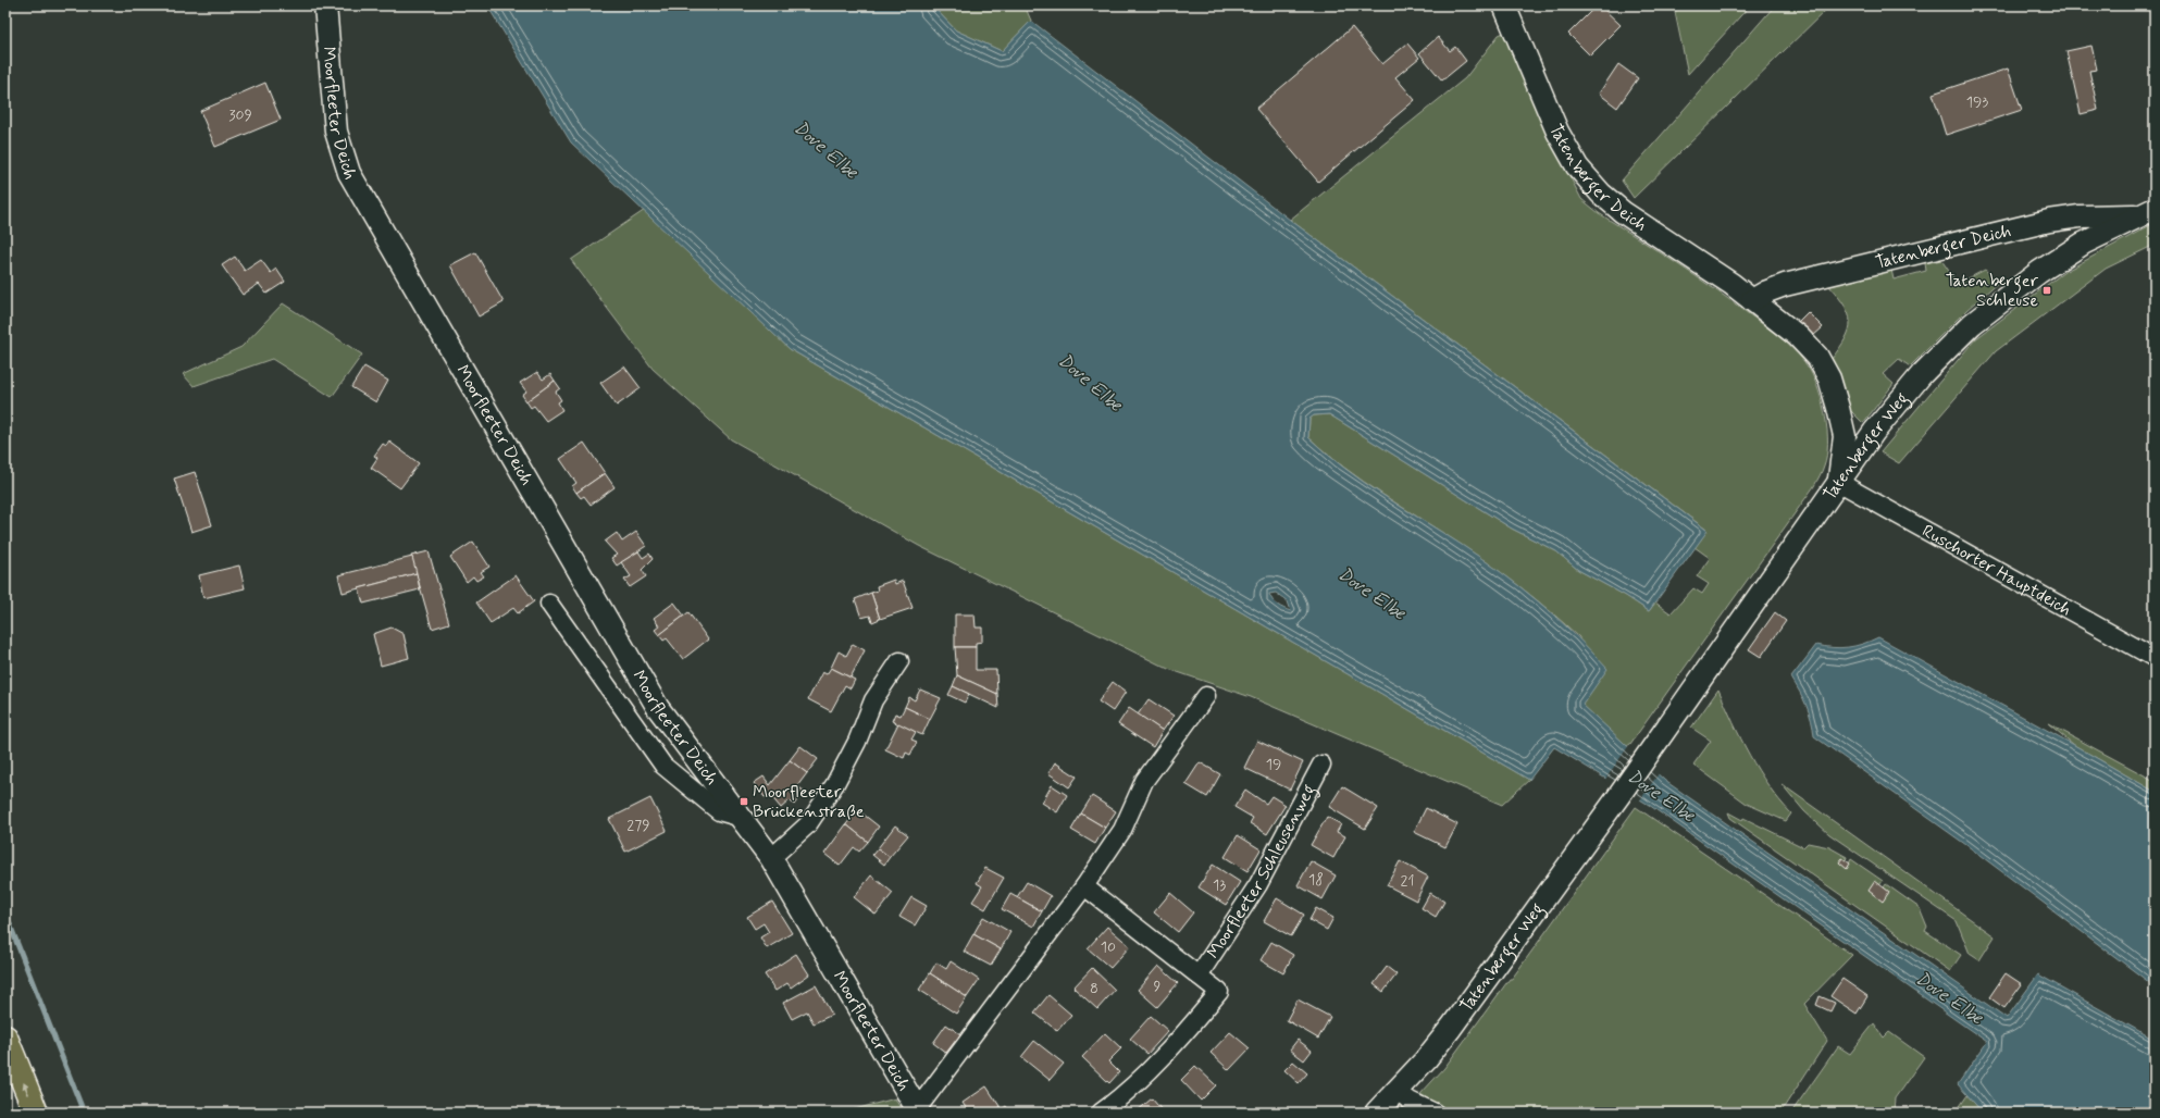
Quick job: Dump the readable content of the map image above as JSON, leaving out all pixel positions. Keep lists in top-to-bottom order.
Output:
{
  "streets": {
    "street": [
      "Moorfleeter Deich",
      "Tatenberger Deich",
      "Tatenberger Weg",
      "Ruschorter Hauptdeich",
      "Moorfleeter Schleusenweg"
    ]
  },
  "crossings": [
    ["Tatenberger Deich", "Tatenberger Weg"],
    ["Tatenberger Deich", "Ruschorter Hauptdeich"],
    ["Tatenberger Weg", "Ruschorter Hauptdeich"]
  ],
  "water": ["Dove Elbe"],
  "places": {
    "transit": ["Tatenberger Schleuse", "Moorfleeter Brückenstraße"]
  },
  "house_numbers": [
    "193",
    "309",
    "19",
    "279",
    "18",
    "21",
    "13",
    "10",
    "9",
    "8"
  ]
}
